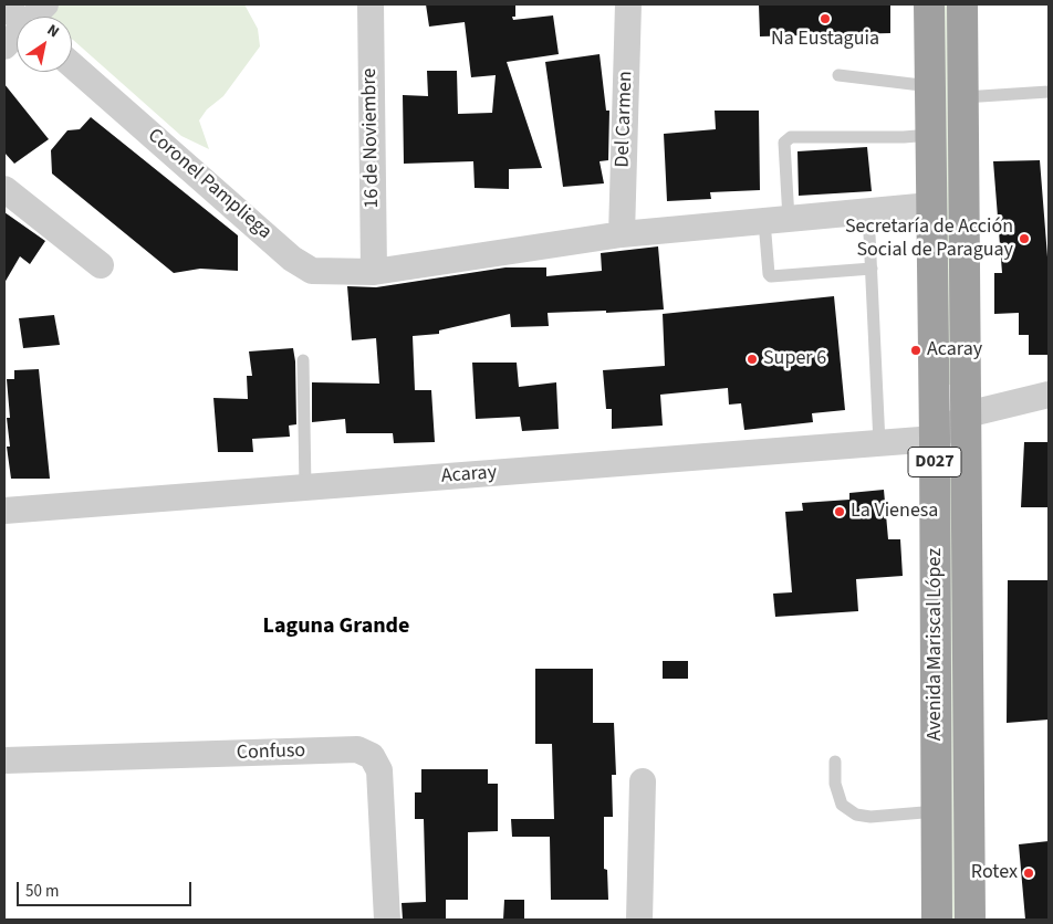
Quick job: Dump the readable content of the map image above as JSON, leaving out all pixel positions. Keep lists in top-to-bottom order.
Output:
{
  "streets": {
    "highway": ["D027", "Avenida Mariscal López"],
    "street": [
      "Del Carmen",
      "16 de Noviembre",
      "Coronel Pampliega",
      "Acaray",
      "Confuso"
    ]
  },
  "crossings": [
    ["Del Carmen", "Coronel Pampliega"],
    ["16 de Noviembre", "Coronel Pampliega"],
    ["Coronel Pampliega", "Avenida Mariscal López"],
    ["Acaray", "Avenida Mariscal López"]
  ],
  "districts": ["Laguna Grande"],
  "places": [
    "Na Eustaguia",
    "Secretaría de Acción Social de Paraguay",
    "Acaray",
    "Super 6",
    "La Vienesa",
    "Rotex"
  ],
  "scale_bar": "50 m",
  "north": "top right"
}
